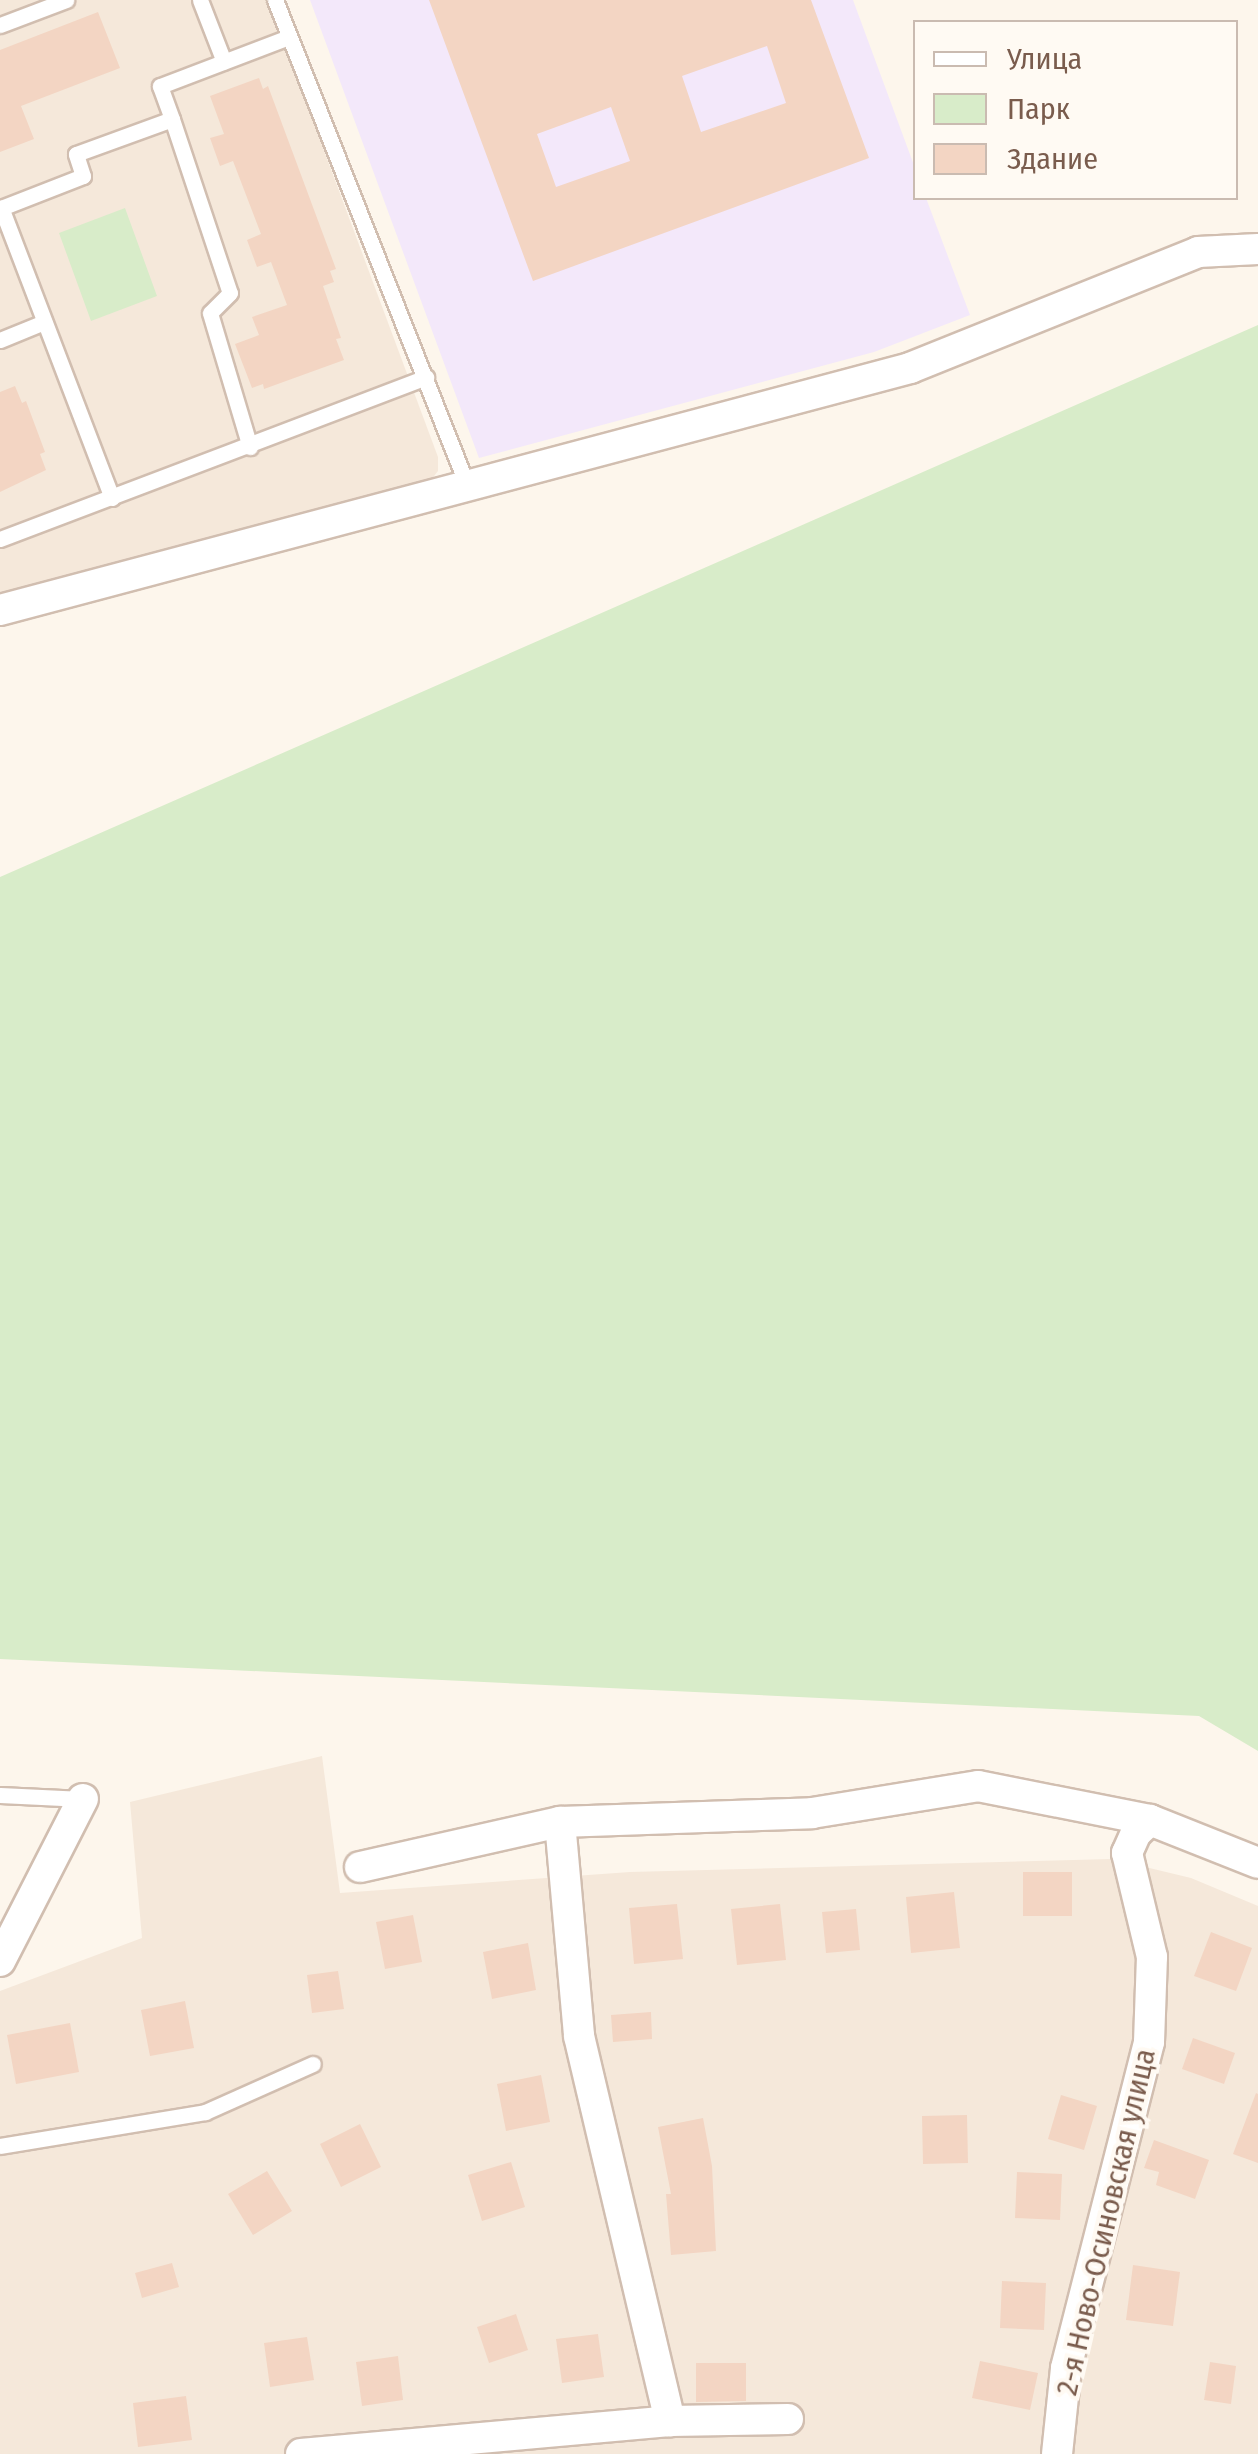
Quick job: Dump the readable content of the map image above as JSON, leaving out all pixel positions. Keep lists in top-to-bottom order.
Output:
{
  "streets": {
    "street": ["2-я Ново-Осиновская улица"]
  },
  "legend": ["Улица", "Парк", "Здание"]
}
